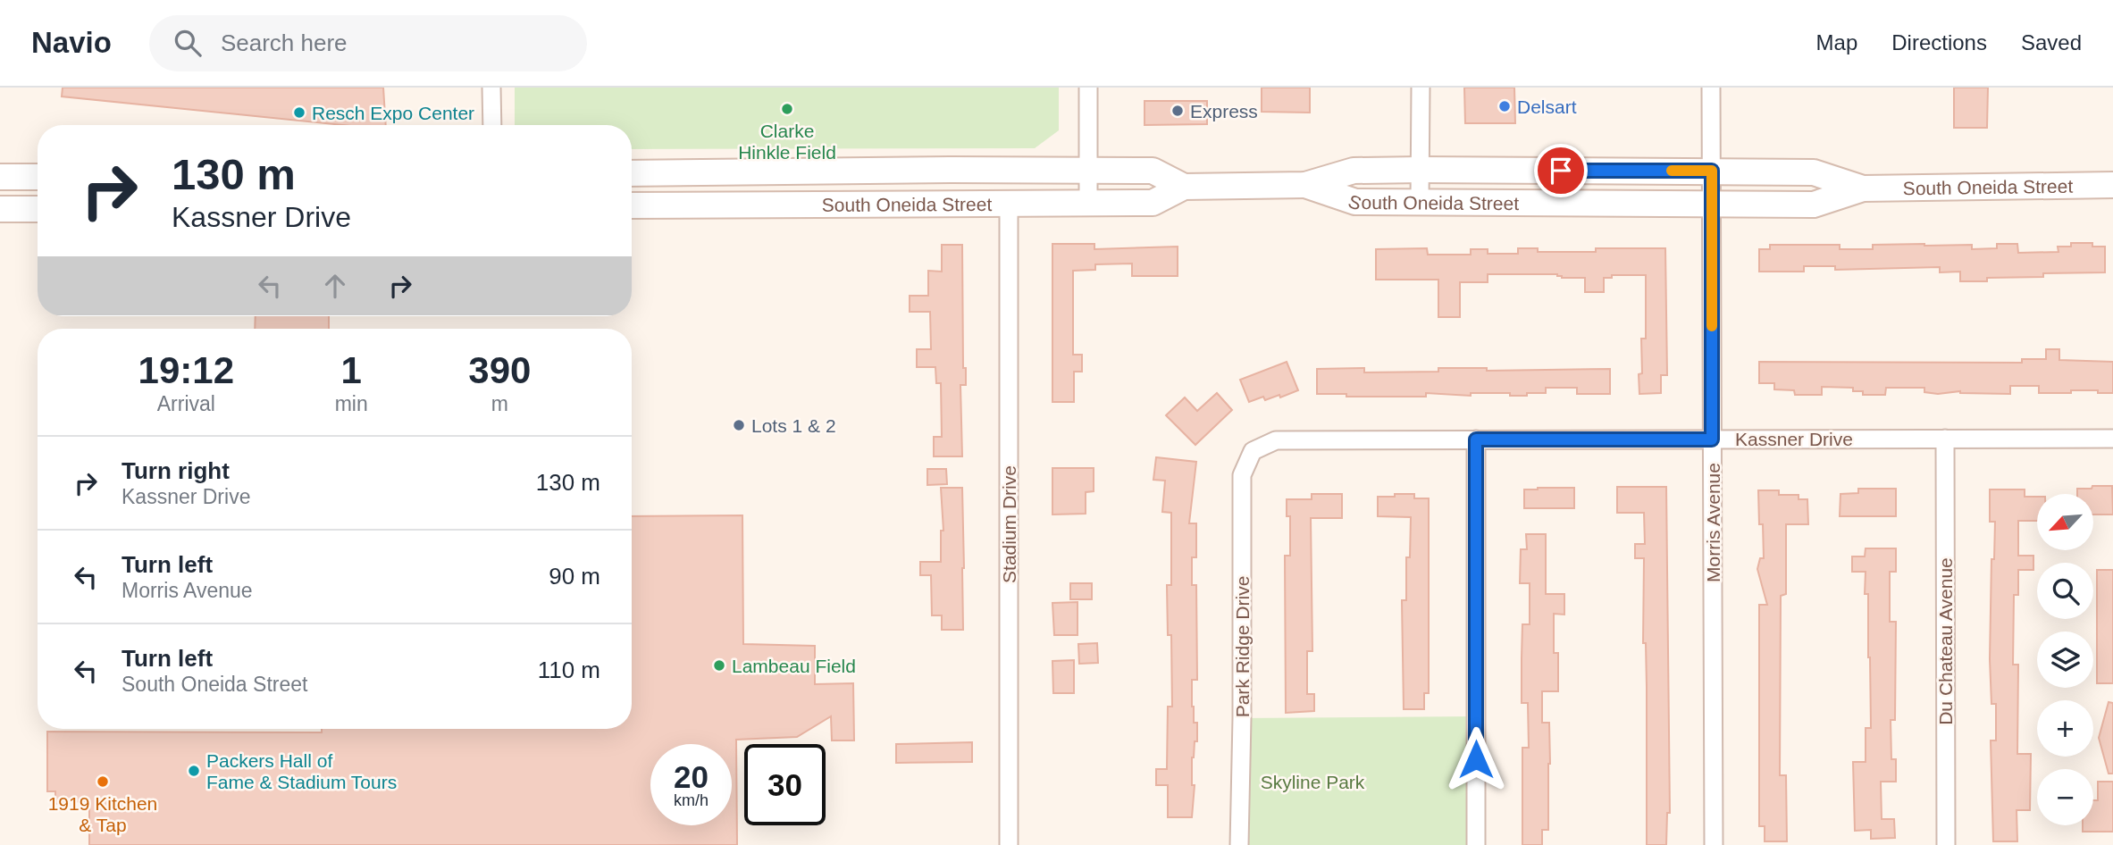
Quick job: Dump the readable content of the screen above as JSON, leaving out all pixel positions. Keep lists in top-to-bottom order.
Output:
{
  "streets": {
    "street": [
      "South Oneida Street",
      "Kassner Drive",
      "Morris Avenue",
      "Stadium Drive",
      "Du Chateau Avenue",
      "Park Ridge Drive"
    ]
  },
  "crossings": [
    ["South Oneida Street", "Morris Avenue"],
    ["South Oneida Street", "Stadium Drive"],
    ["Kassner Drive", "Morris Avenue"],
    ["Kassner Drive", "Du Chateau Avenue"],
    ["Kassner Drive", "Park Ridge Drive"]
  ],
  "parks": ["Skyline Park"],
  "places": [
    "Delsart",
    "Clarke Hinkle Field",
    "Express",
    "Resch Expo Center",
    "Lots 1 & 2",
    "Lambeau Field",
    "Packers Hall of Fame & Stadium Tours",
    "1919 Kitchen & Tap"
  ],
  "north": "bottom left",
  "page": {
    "header": "Navio",
    "search": "Search here",
    "nav": ["Map", "Directions", "Saved"],
    "turn": ["130 m", "Kassner Drive"],
    "eta": [
      "19:12",
      "Arrival",
      "1",
      "min",
      "390",
      "m"
    ],
    "list": [
      {
        "name": "Turn right",
        "note": "Kassner Drive",
        "value": "130 m"
      },
      {
        "name": "Turn left",
        "note": "Morris Avenue",
        "value": "90 m"
      },
      {
        "name": "Turn left",
        "note": "South Oneida Street",
        "value": "110 m"
      }
    ],
    "map_buttons": ["+", "−"],
    "speed": "20 km/h",
    "limit": "30"
  }
}
